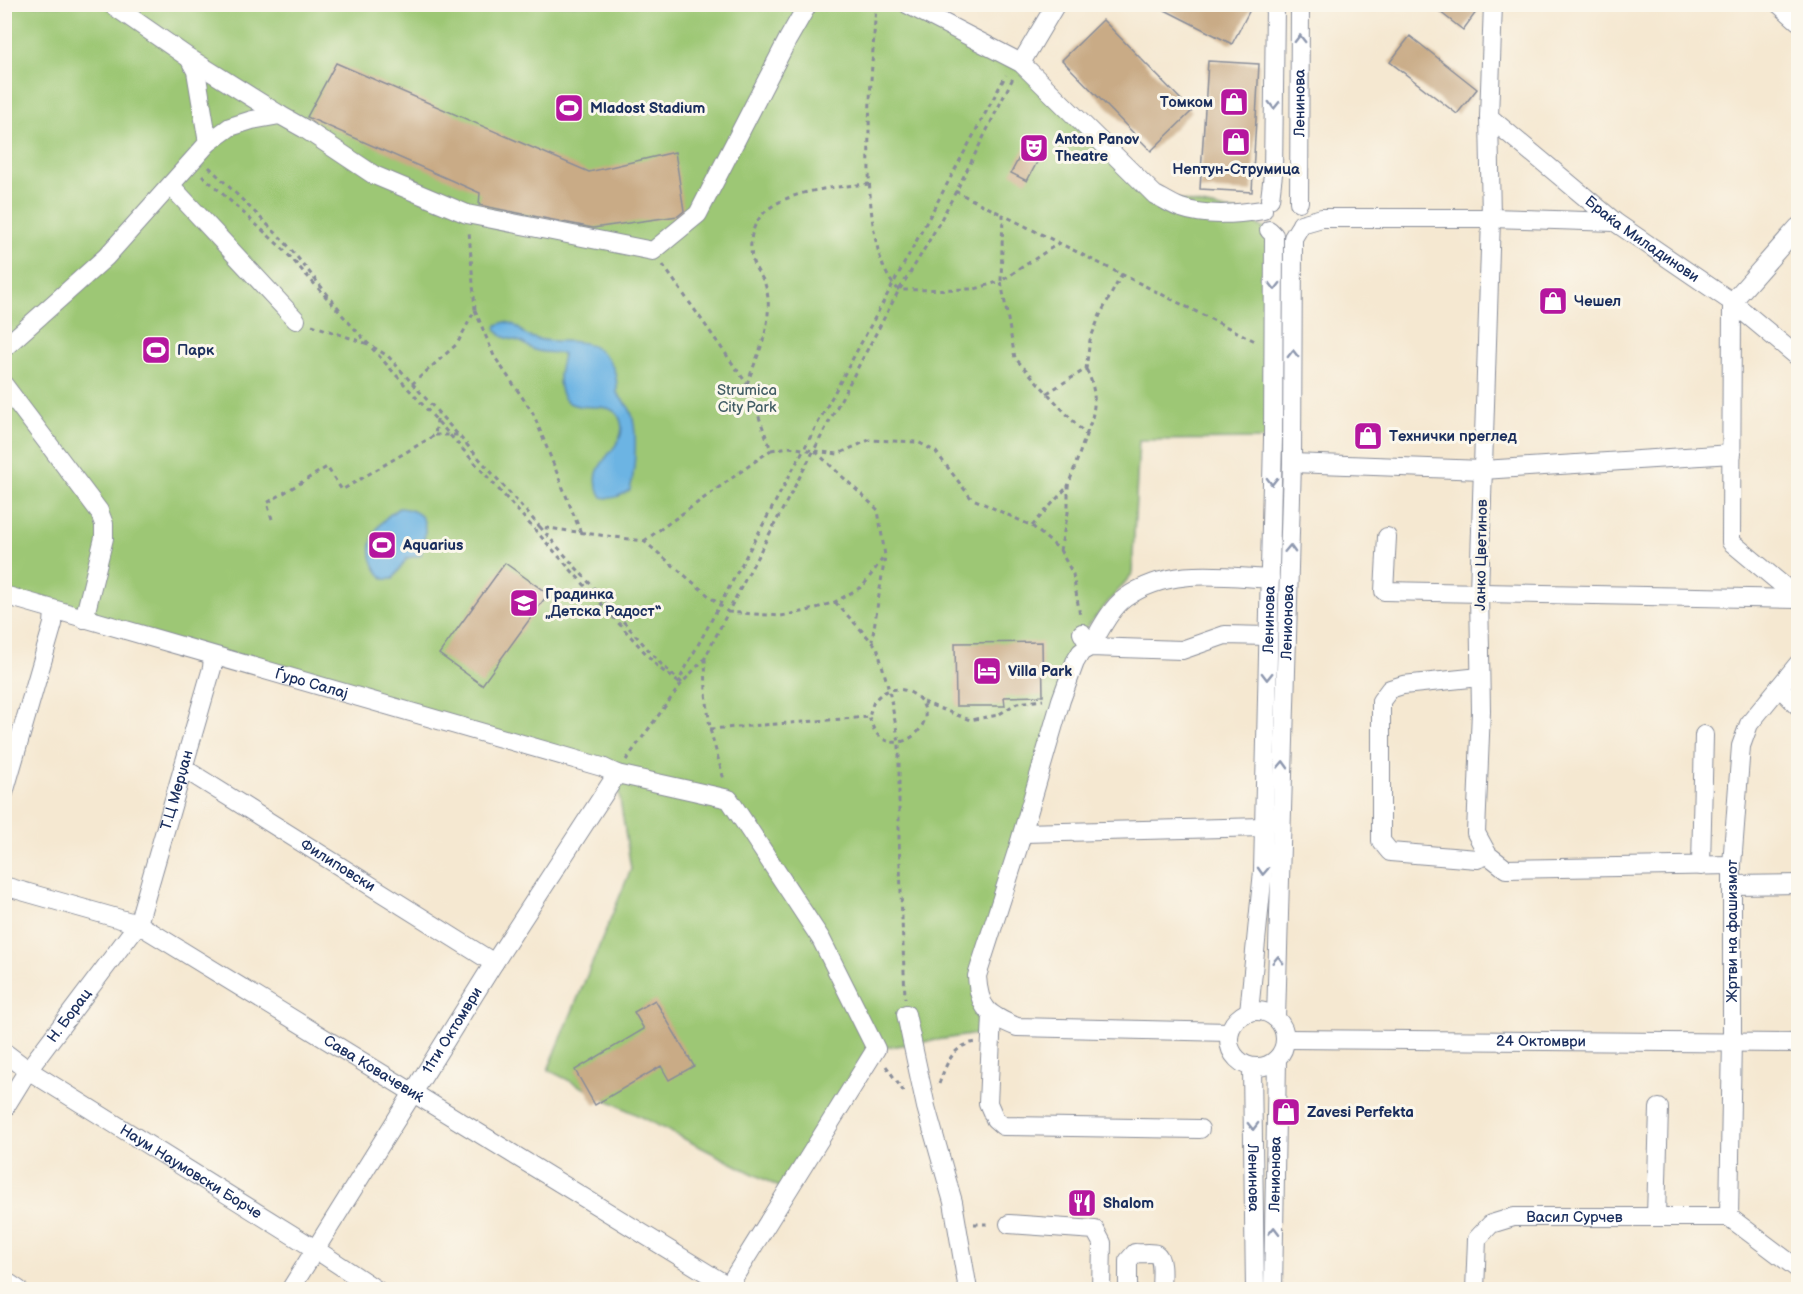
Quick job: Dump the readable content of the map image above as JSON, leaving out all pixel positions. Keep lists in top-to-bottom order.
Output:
{
  "streets": {
    "street": [
      "Ленинова",
      "Браќа Миладинови",
      "Јанко Цветинов",
      "Ленионова",
      "Ѓуро Салај",
      "Т.Ц Мерџан",
      "Филиповски",
      "Жртви на фашизмот",
      "Н. Борац",
      "11ти Октомври",
      "24 Октомври",
      "Сава Ковачевиќ",
      "Наум Наумовски Борче",
      "Васил Сурчев"
    ]
  },
  "crossings": [
    ["Ленинова", "Ленионова"],
    ["Ленинова", "24 Октомври"],
    ["Браќа Миладинови", "Јанко Цветинов"],
    ["Ленионова", "24 Октомври"],
    ["Ѓуро Салај", "Т.Ц Мерџан"],
    ["Ѓуро Салај", "11ти Октомври"],
    ["Т.Ц Мерџан", "Филиповски"],
    ["Т.Ц Мерџан", "Н. Борац"],
    ["Т.Ц Мерџан", "Сава Ковачевиќ"],
    ["Филиповски", "11ти Октомври"],
    ["Жртви на фашизмот", "24 Октомври"],
    ["Жртви на фашизмот", "Васил Сурчев"],
    ["Н. Борац", "Сава Ковачевиќ"],
    ["Н. Борац", "Наум Наумовски Борче"],
    ["11ти Октомври", "Сава Ковачевиќ"],
    ["11ти Октомври", "Наум Наумовски Борче"]
  ],
  "one_way": ["Ленионова"],
  "parks": ["Strumica City Park"],
  "places": {
    "shop": [
      "Томком",
      "Нептун-Струмица",
      "Чешел",
      "Технички преглед",
      "Zavesi Perfekta"
    ],
    "sports": ["Mladost Stadium", "Парк", "Aquarius"],
    "theatre": ["Anton Panov Theatre"],
    "school or university": ["Градинка „Детска Радост“"],
    "hotel": ["Villa Park"],
    "restaurant": ["Shalom"]
  }
}
